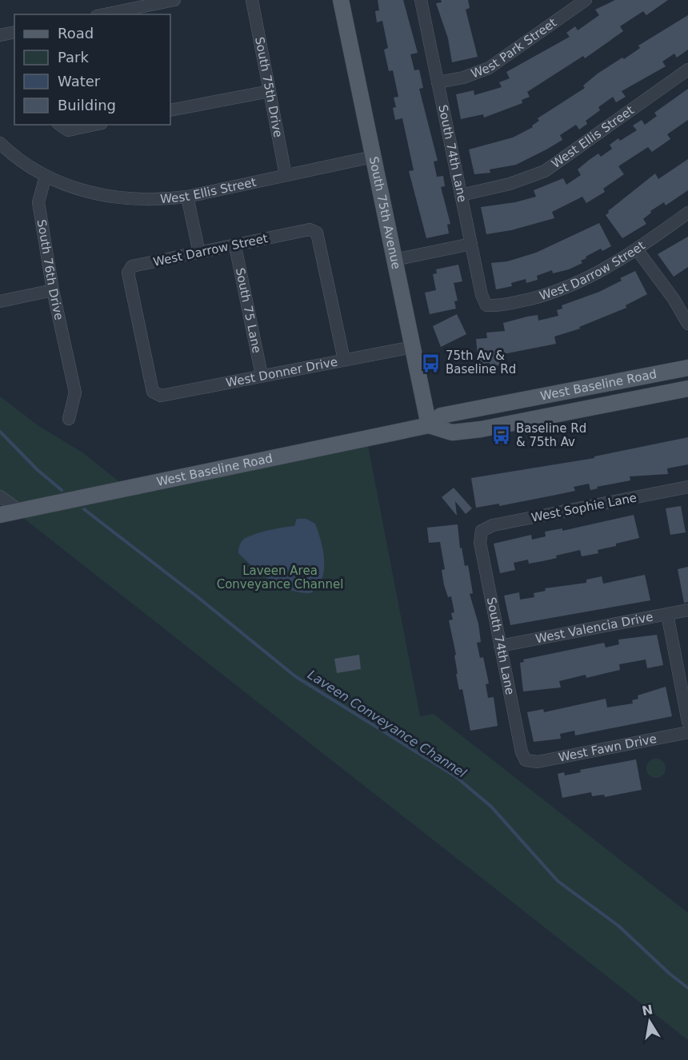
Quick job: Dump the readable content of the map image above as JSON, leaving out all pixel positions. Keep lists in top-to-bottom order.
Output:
{
  "streets": {
    "main road": ["South 75th Avenue", "West Baseline Road"],
    "street": [
      "West Park Street",
      "South 75th Drive",
      "West Ellis Street",
      "South 74th Lane",
      "West Darrow Street",
      "South 76th Drive",
      "South 75 Lane",
      "West Donner Drive",
      "West Sophie Lane",
      "West Valencia Drive",
      "West Fawn Drive"
    ]
  },
  "crossings": [
    ["West Park Street", "South 74th Lane"],
    ["South 75th Drive", "West Ellis Street"],
    ["West Ellis Street", "South 74th Lane"],
    ["West Ellis Street", "South 75th Avenue"],
    ["West Ellis Street", "South 76th Drive"],
    ["South 74th Lane", "West Darrow Street"],
    ["South 74th Lane", "West Sophie Lane"],
    ["South 74th Lane", "West Valencia Drive"],
    ["South 74th Lane", "West Fawn Drive"],
    ["South 75th Avenue", "West Donner Drive"],
    ["South 75th Avenue", "West Baseline Road"],
    ["West Darrow Street", "South 75 Lane"],
    ["West Darrow Street", "West Donner Drive"],
    ["South 75 Lane", "West Donner Drive"]
  ],
  "water": ["Laveen Conveyance Channel"],
  "parks": ["Laveen Area Conveyance Channel"],
  "places": {
    "bus stop": ["75th Av & Baseline Rd", "Baseline Rd & 75th Av"]
  },
  "legend": [
    "Road",
    "Park",
    "Water",
    "Building"
  ],
  "north": "top"
}
